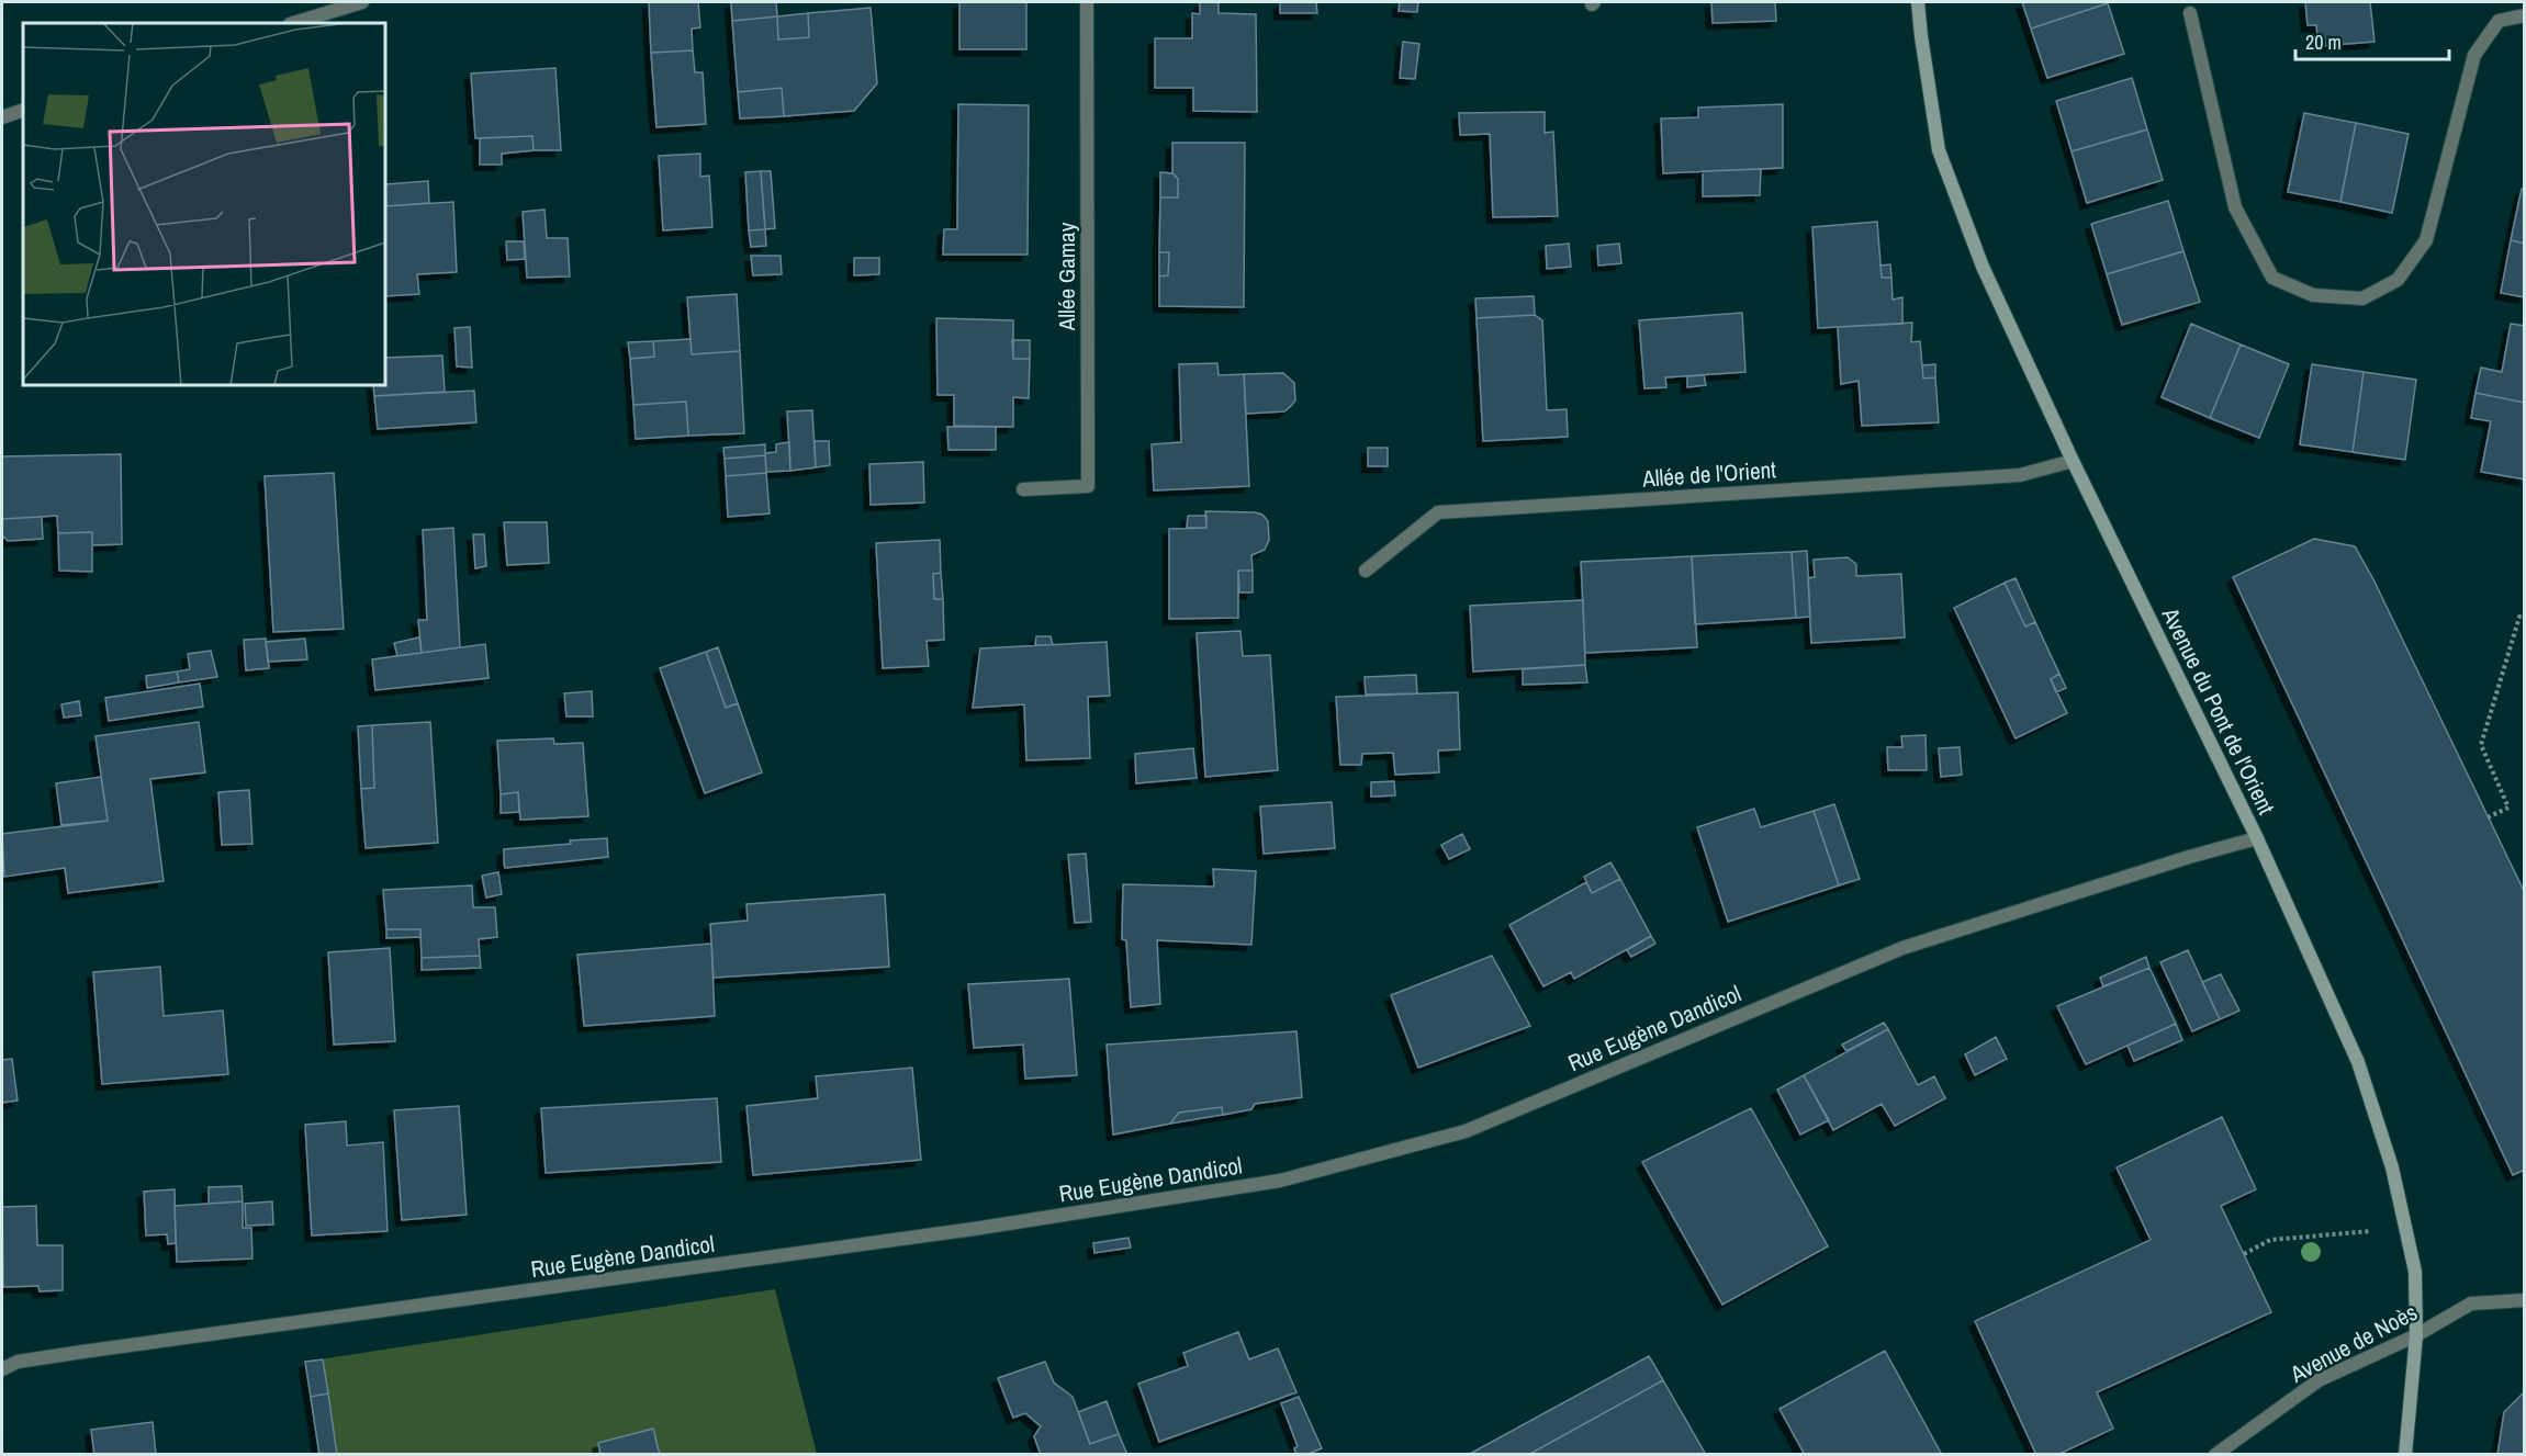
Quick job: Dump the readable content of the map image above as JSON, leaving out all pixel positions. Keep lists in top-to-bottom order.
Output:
{
  "streets": {
    "main road": ["Avenue du Pont de l'Orient"],
    "street": [
      "Allée Gamay",
      "Allée de l'Orient",
      "Rue Eugène Dandicol",
      "Avenue de Noès"
    ]
  },
  "crossings": [
    ["Allée de l'Orient", "Avenue du Pont de l'Orient"],
    ["Avenue du Pont de l'Orient", "Rue Eugène Dandicol"],
    ["Avenue du Pont de l'Orient", "Avenue de Noès"]
  ],
  "scale_bar": "20 m"
}
